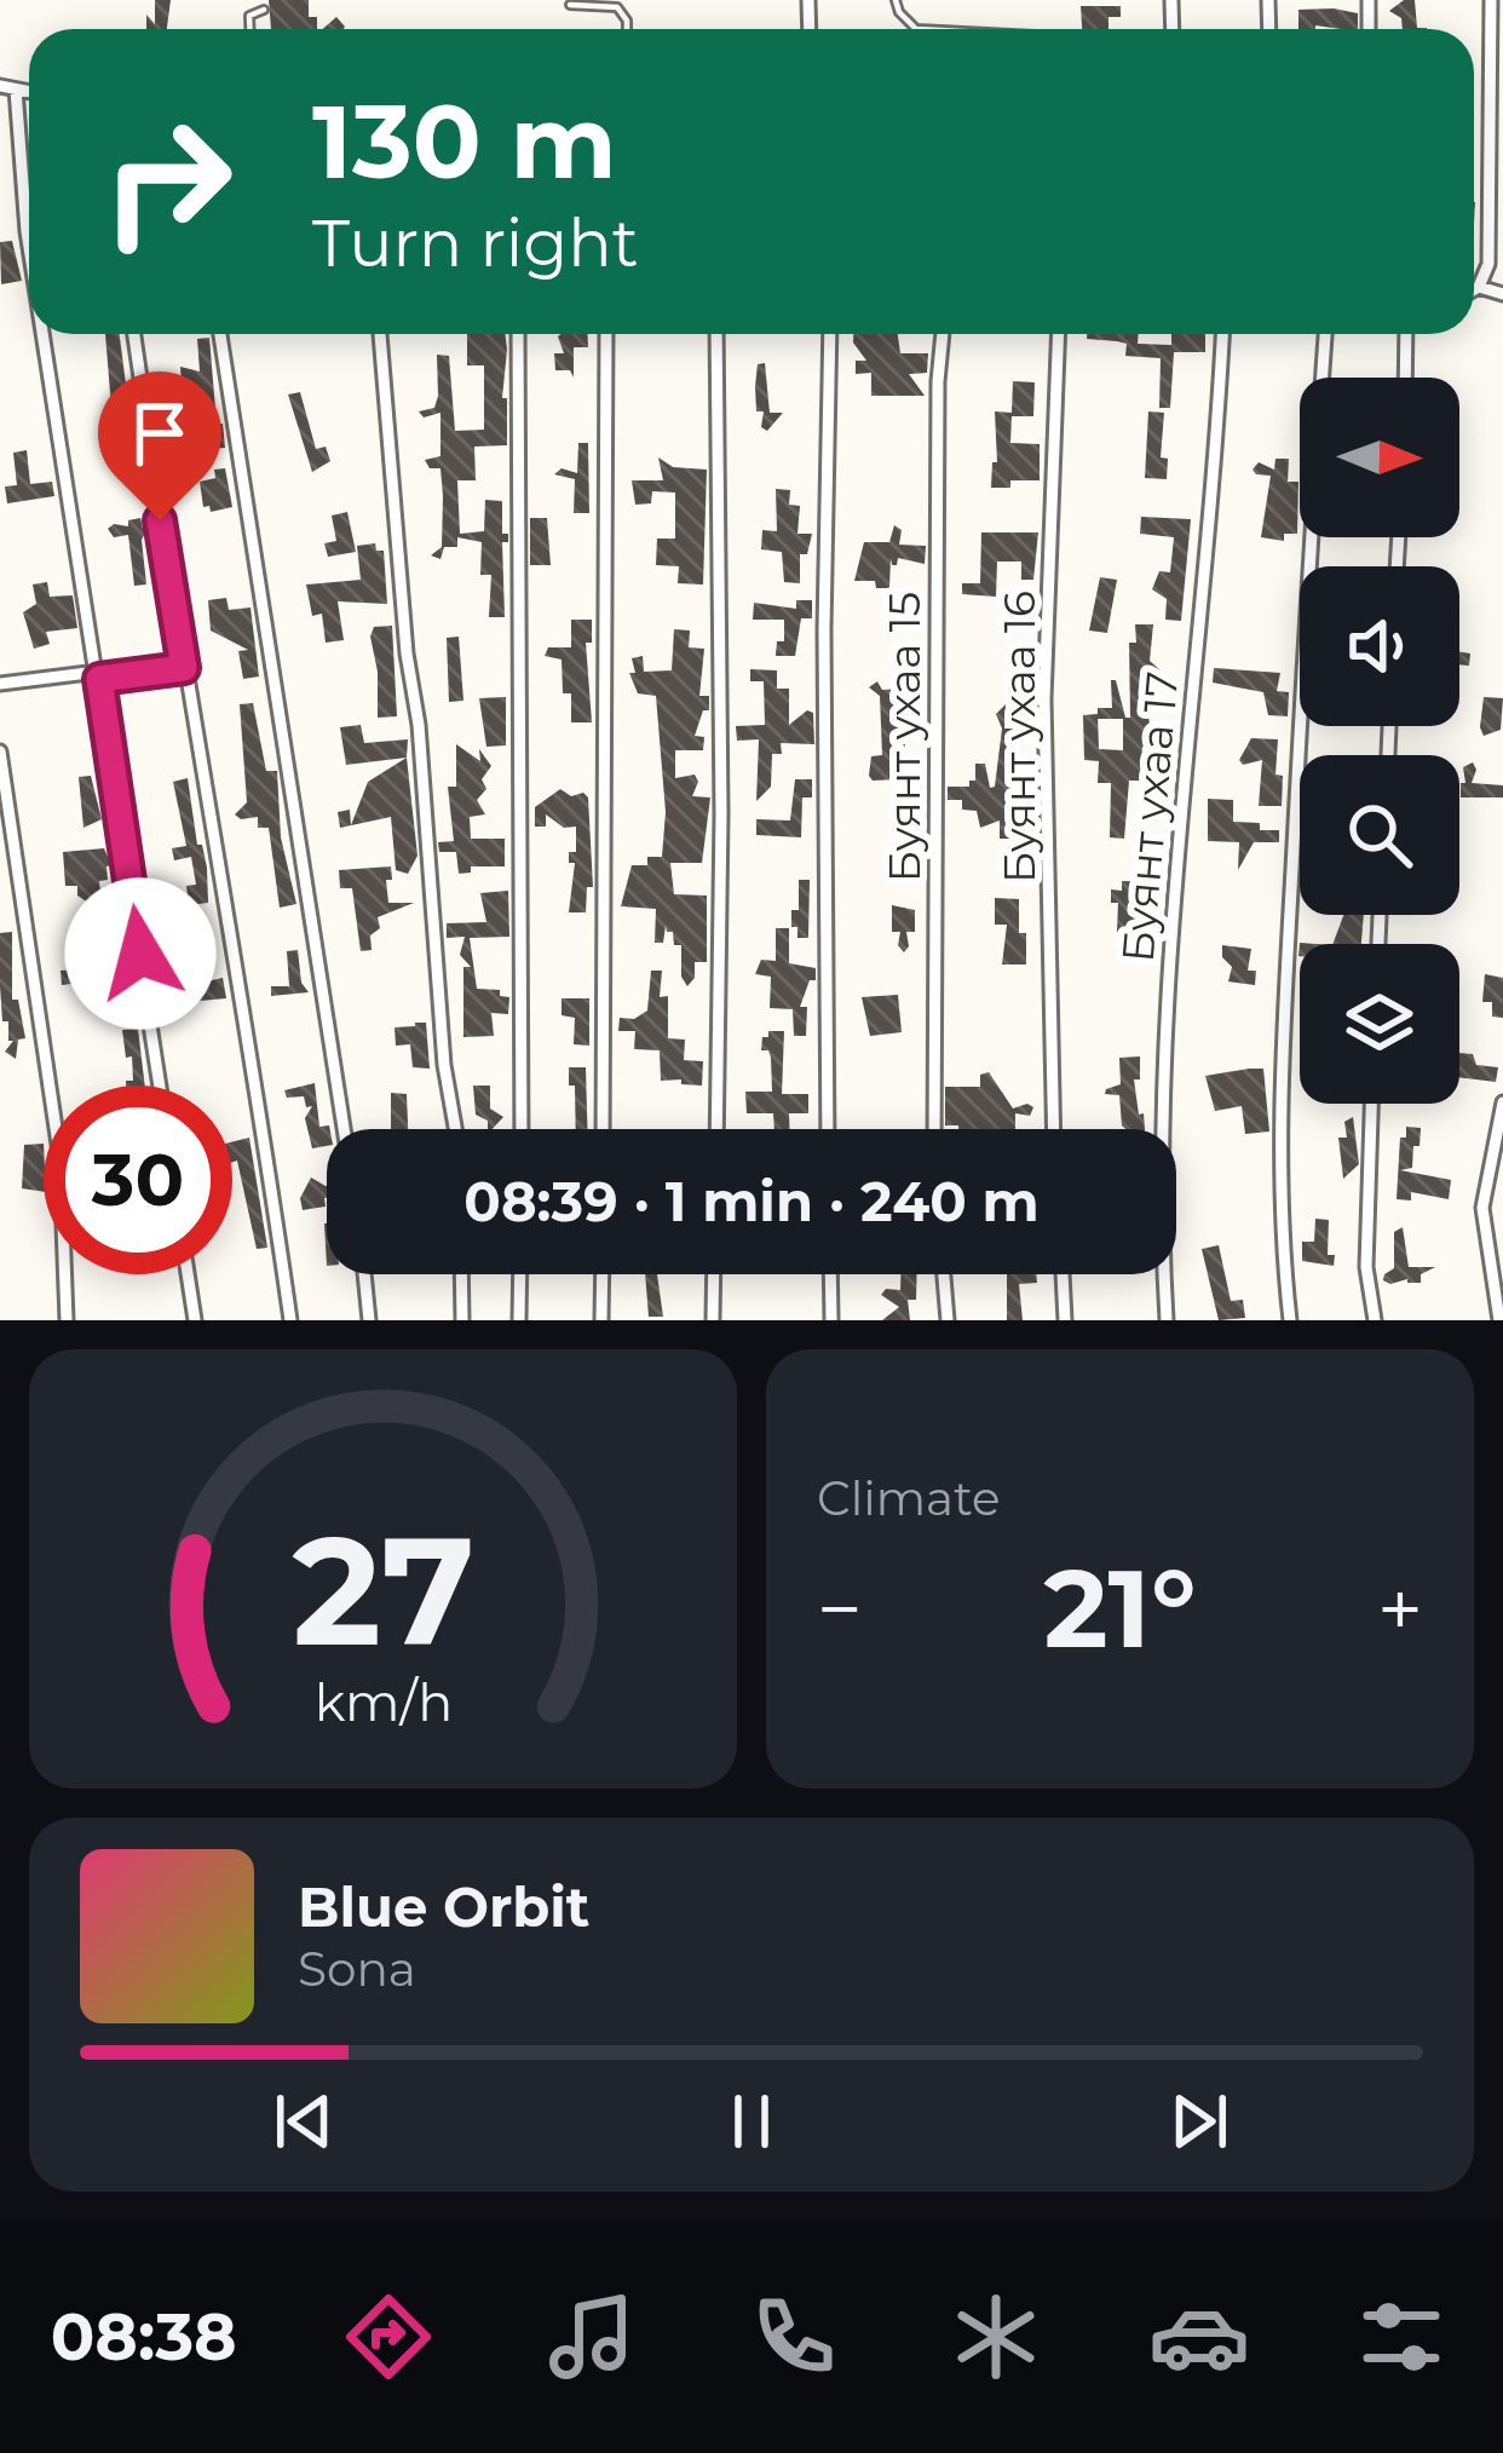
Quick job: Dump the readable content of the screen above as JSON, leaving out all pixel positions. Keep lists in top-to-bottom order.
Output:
{
  "streets": {
    "street": ["Буянт ухаа 15", "Буянт ухаа 16", "Буянт ухаа 17"]
  },
  "north": "right",
  "page": {
    "turn": ["130 m", "Turn right"],
    "limit": "30",
    "trip": "08:39 · 1 min · 240 m",
    "tile": "Climate",
    "heat": ["−", "21°", "+"],
    "song": ["Blue Orbit", "Sona"],
    "tabs": "08:38",
    "gauge": ["27", "km/h"]
  }
}
